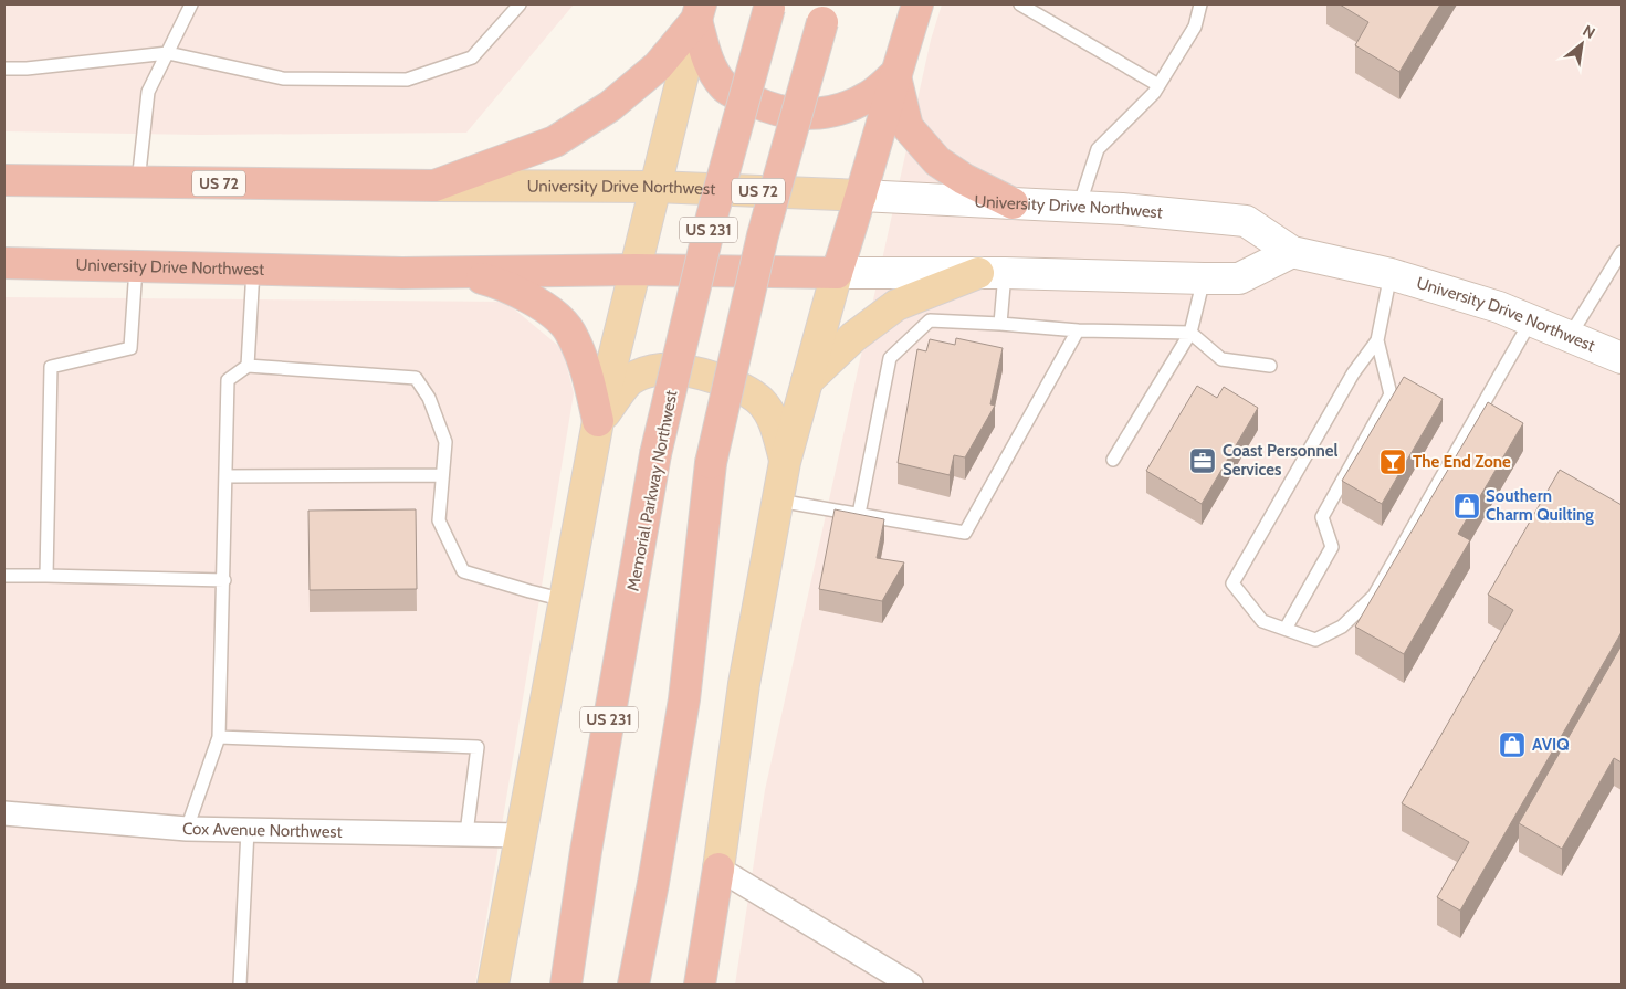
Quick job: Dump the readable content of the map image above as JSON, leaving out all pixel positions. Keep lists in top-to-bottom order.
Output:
{
  "streets": {
    "highway": [
      "US 72",
      "University Drive Northwest",
      "US 231",
      "Memorial Parkway Northwest"
    ],
    "street": ["Cox Avenue Northwest"]
  },
  "crossings": [
    ["US 72", "University Drive Northwest"]
  ],
  "places": {
    "office": ["Coast Personnel Services"],
    "bar": ["The End Zone"],
    "shop": ["Southern Charm Quilting", "AVIQ"]
  },
  "north": "top right"
}
